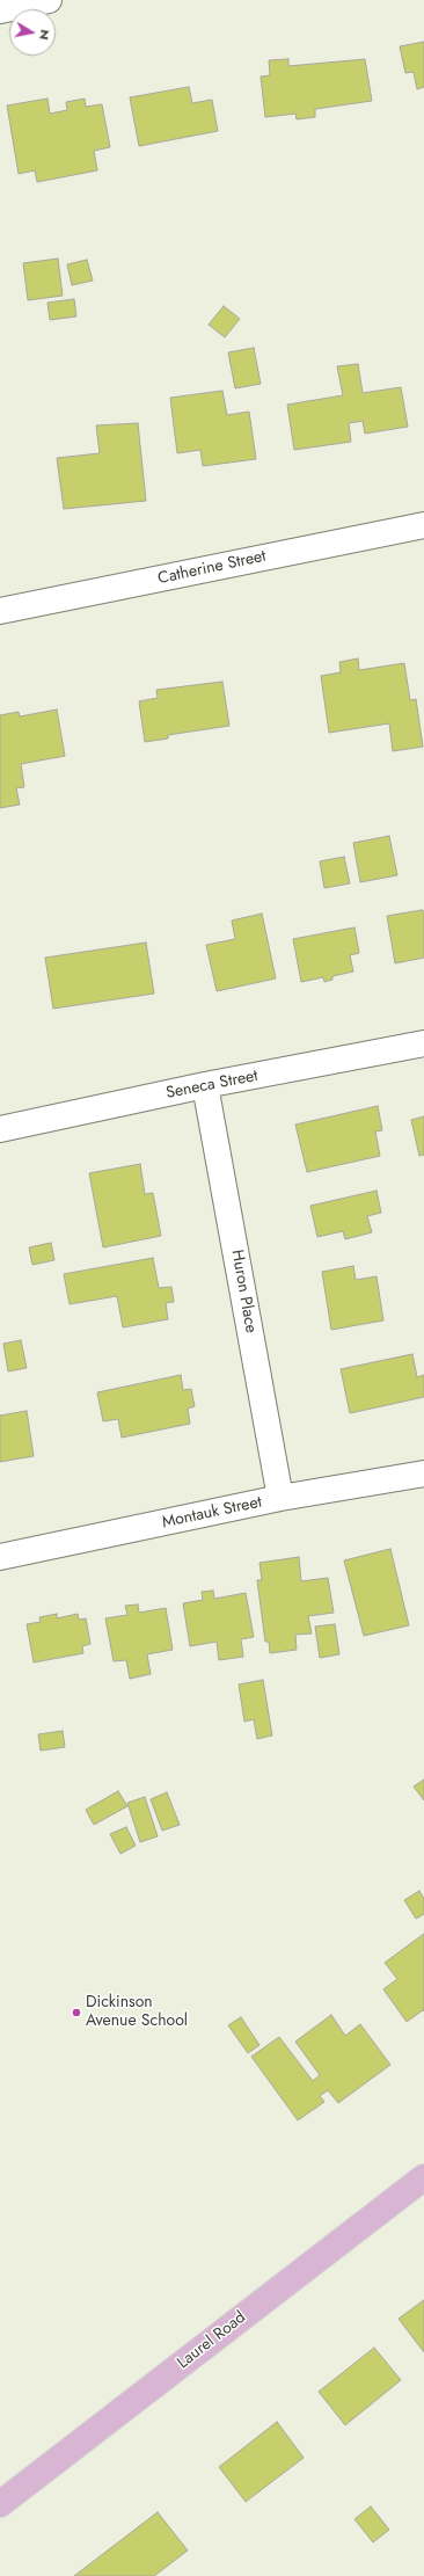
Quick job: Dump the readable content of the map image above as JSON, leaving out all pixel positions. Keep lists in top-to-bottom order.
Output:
{
  "streets": {
    "main road": ["Laurel Road"],
    "street": [
      "Catherine Street",
      "Seneca Street",
      "Huron Place",
      "Montauk Street"
    ]
  },
  "crossings": [
    ["Seneca Street", "Huron Place"],
    ["Huron Place", "Montauk Street"]
  ],
  "places": ["Dickinson Avenue School"],
  "north": "right"
}
